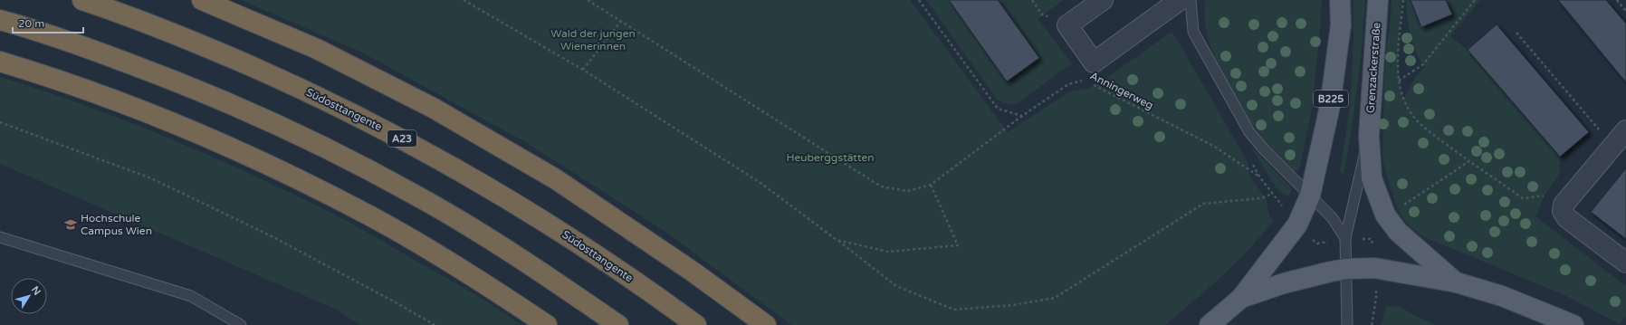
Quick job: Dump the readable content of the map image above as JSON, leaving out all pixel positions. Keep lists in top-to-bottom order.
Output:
{
  "streets": {
    "highway": ["Südosttangente", "A23"],
    "main road": ["Grenzackerstraße", "B225"],
    "path": ["Anningerweg"]
  },
  "parks": ["Wald der jungen Wienerinnen", "Heuberggstätten"],
  "places": {
    "school or university": ["Hochschule Campus Wien"]
  },
  "scale_bar": "20 m",
  "north": "top right"
}
